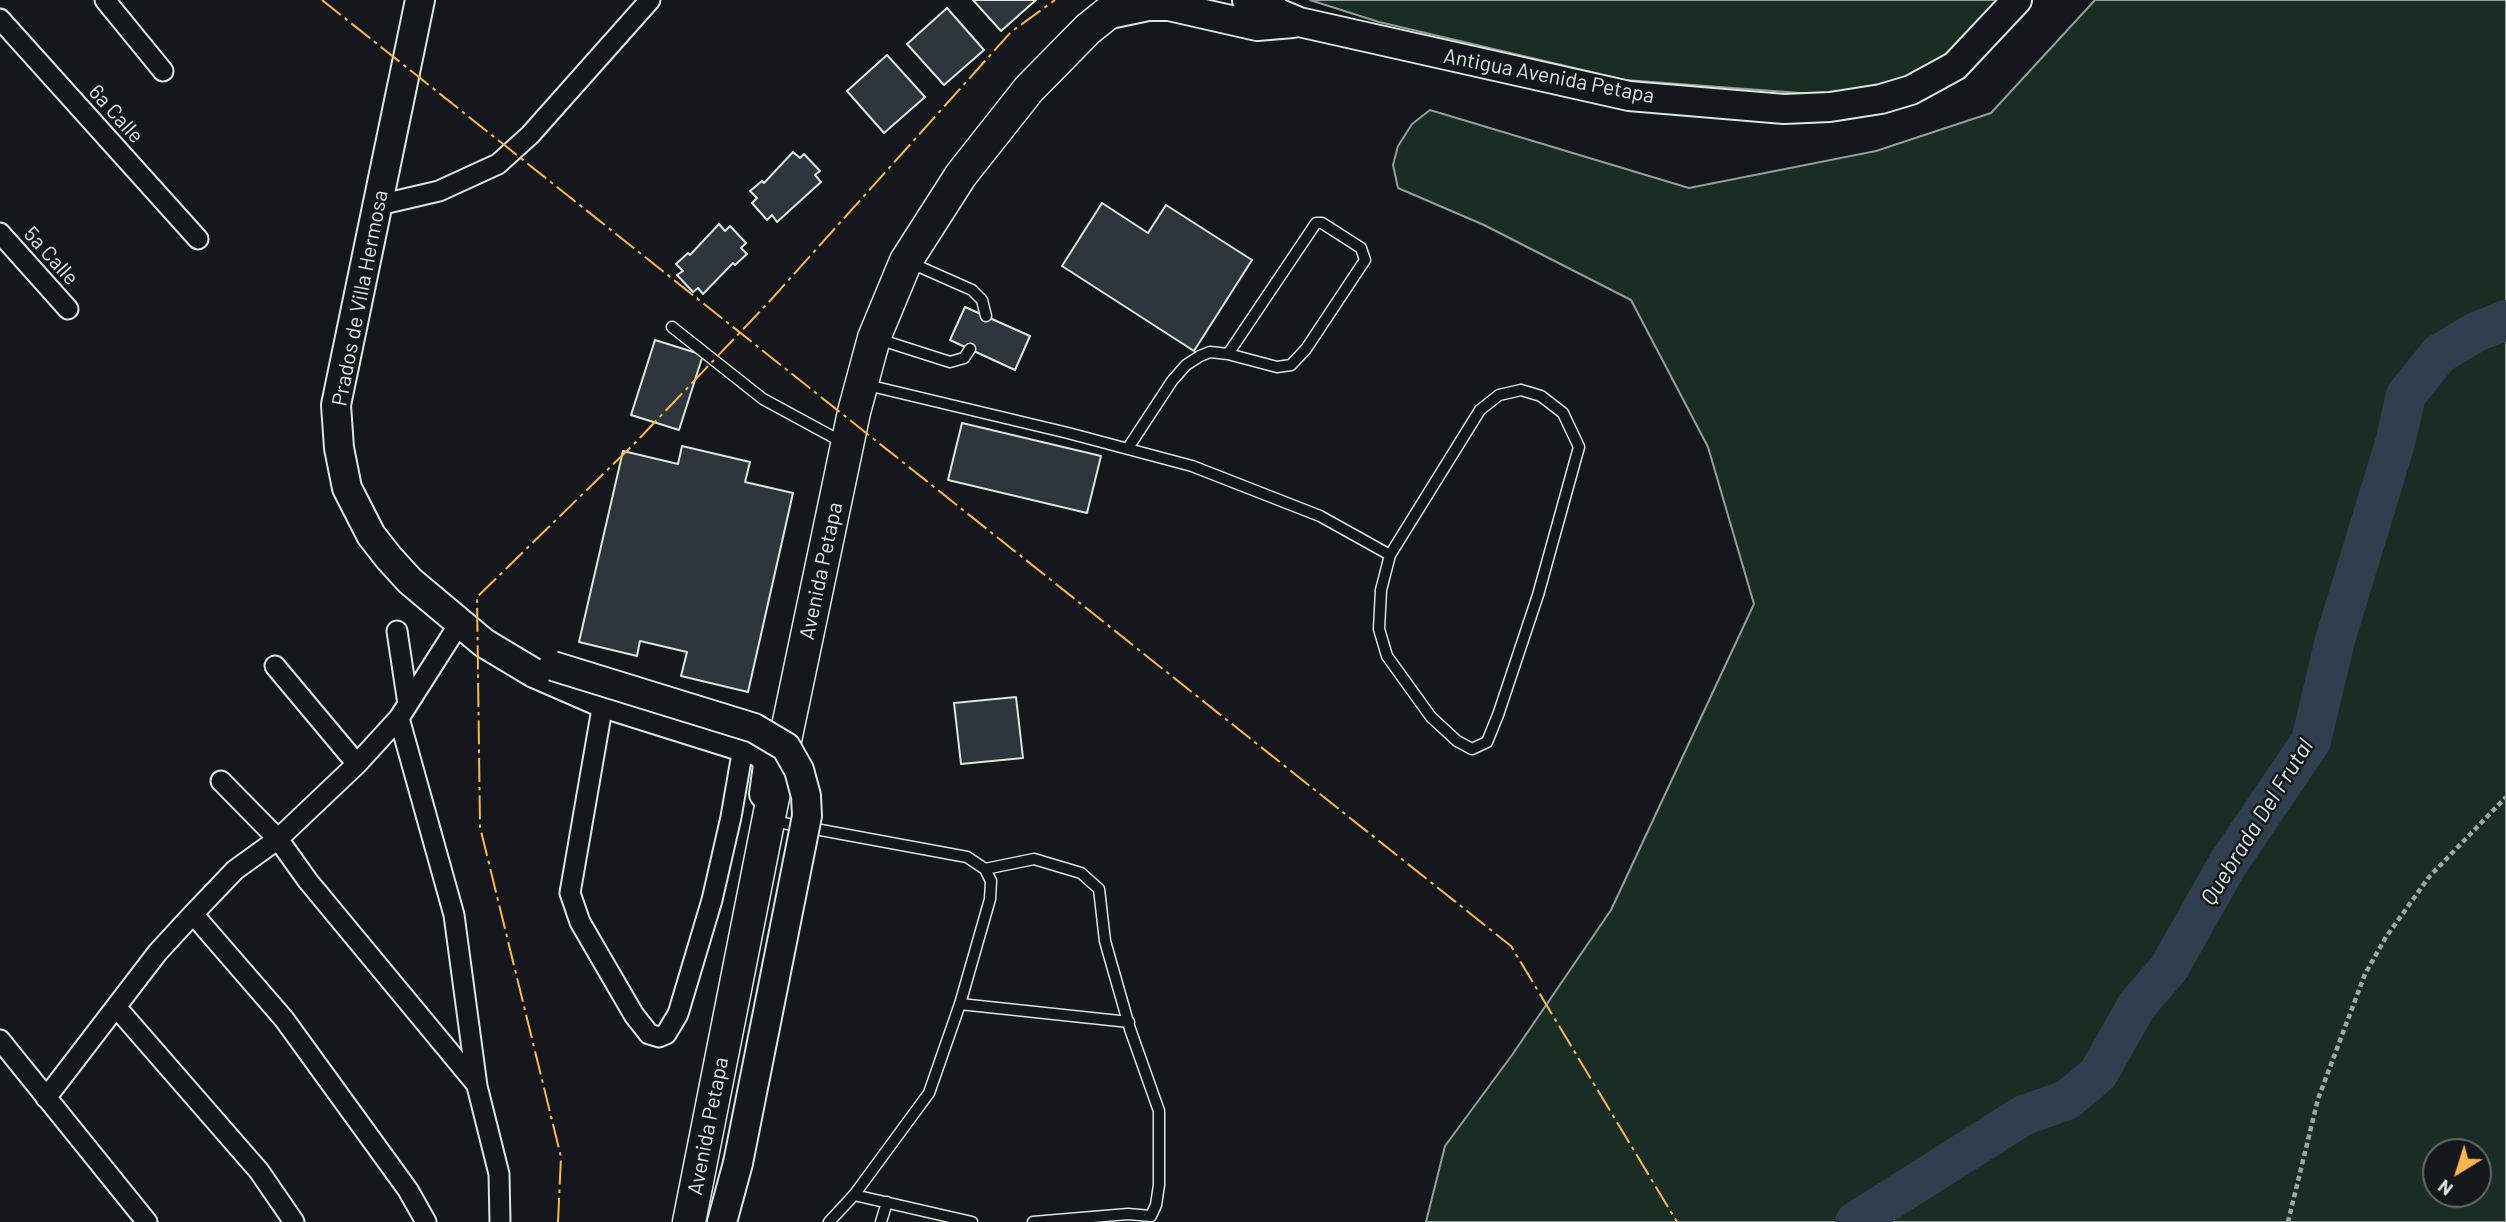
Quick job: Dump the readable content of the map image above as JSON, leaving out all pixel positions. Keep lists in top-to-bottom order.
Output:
{
  "streets": {
    "main road": ["Antigua Avenida Petapa", "Prados de Villa Hermosa", "Avenida Petapa"],
    "street": ["6a Calle", "5a Calle"]
  },
  "crossings": [
    ["Antigua Avenida Petapa", "Avenida Petapa"],
    ["Prados de Villa Hermosa", "Avenida Petapa"]
  ],
  "water": ["Quebrada Del Frutal"],
  "north": "bottom left"
}
